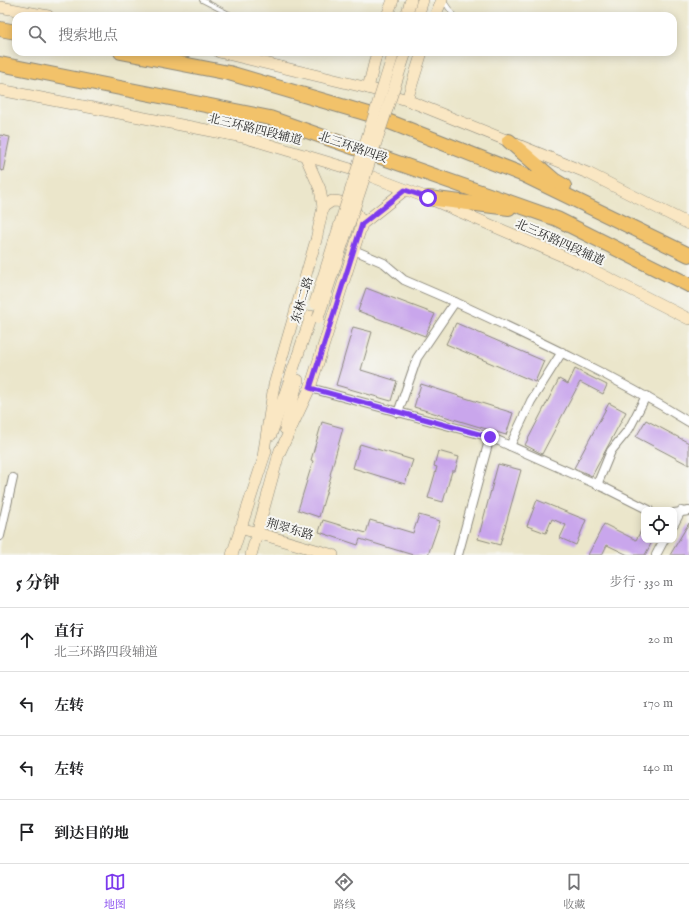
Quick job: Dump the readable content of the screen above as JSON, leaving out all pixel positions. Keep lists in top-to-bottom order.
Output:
{
  "streets": {
    "highway": ["北三环路四段"],
    "main road": ["北三环路四段辅道", "东林二路", "荆翠东路"]
  },
  "crossings": [
    ["东林二路", "荆翠东路"]
  ],
  "page": {
    "search": "搜索地点",
    "heading": ["5 分钟", "步行 · 330 m"],
    "list": [
      ["直行", "北三环路四段辅道", "20 m"],
      ["左转", "170 m"],
      ["左转", "140 m"],
      "到达目的地"
    ],
    "nav": ["地图", "路线", "收藏"]
  }
}
